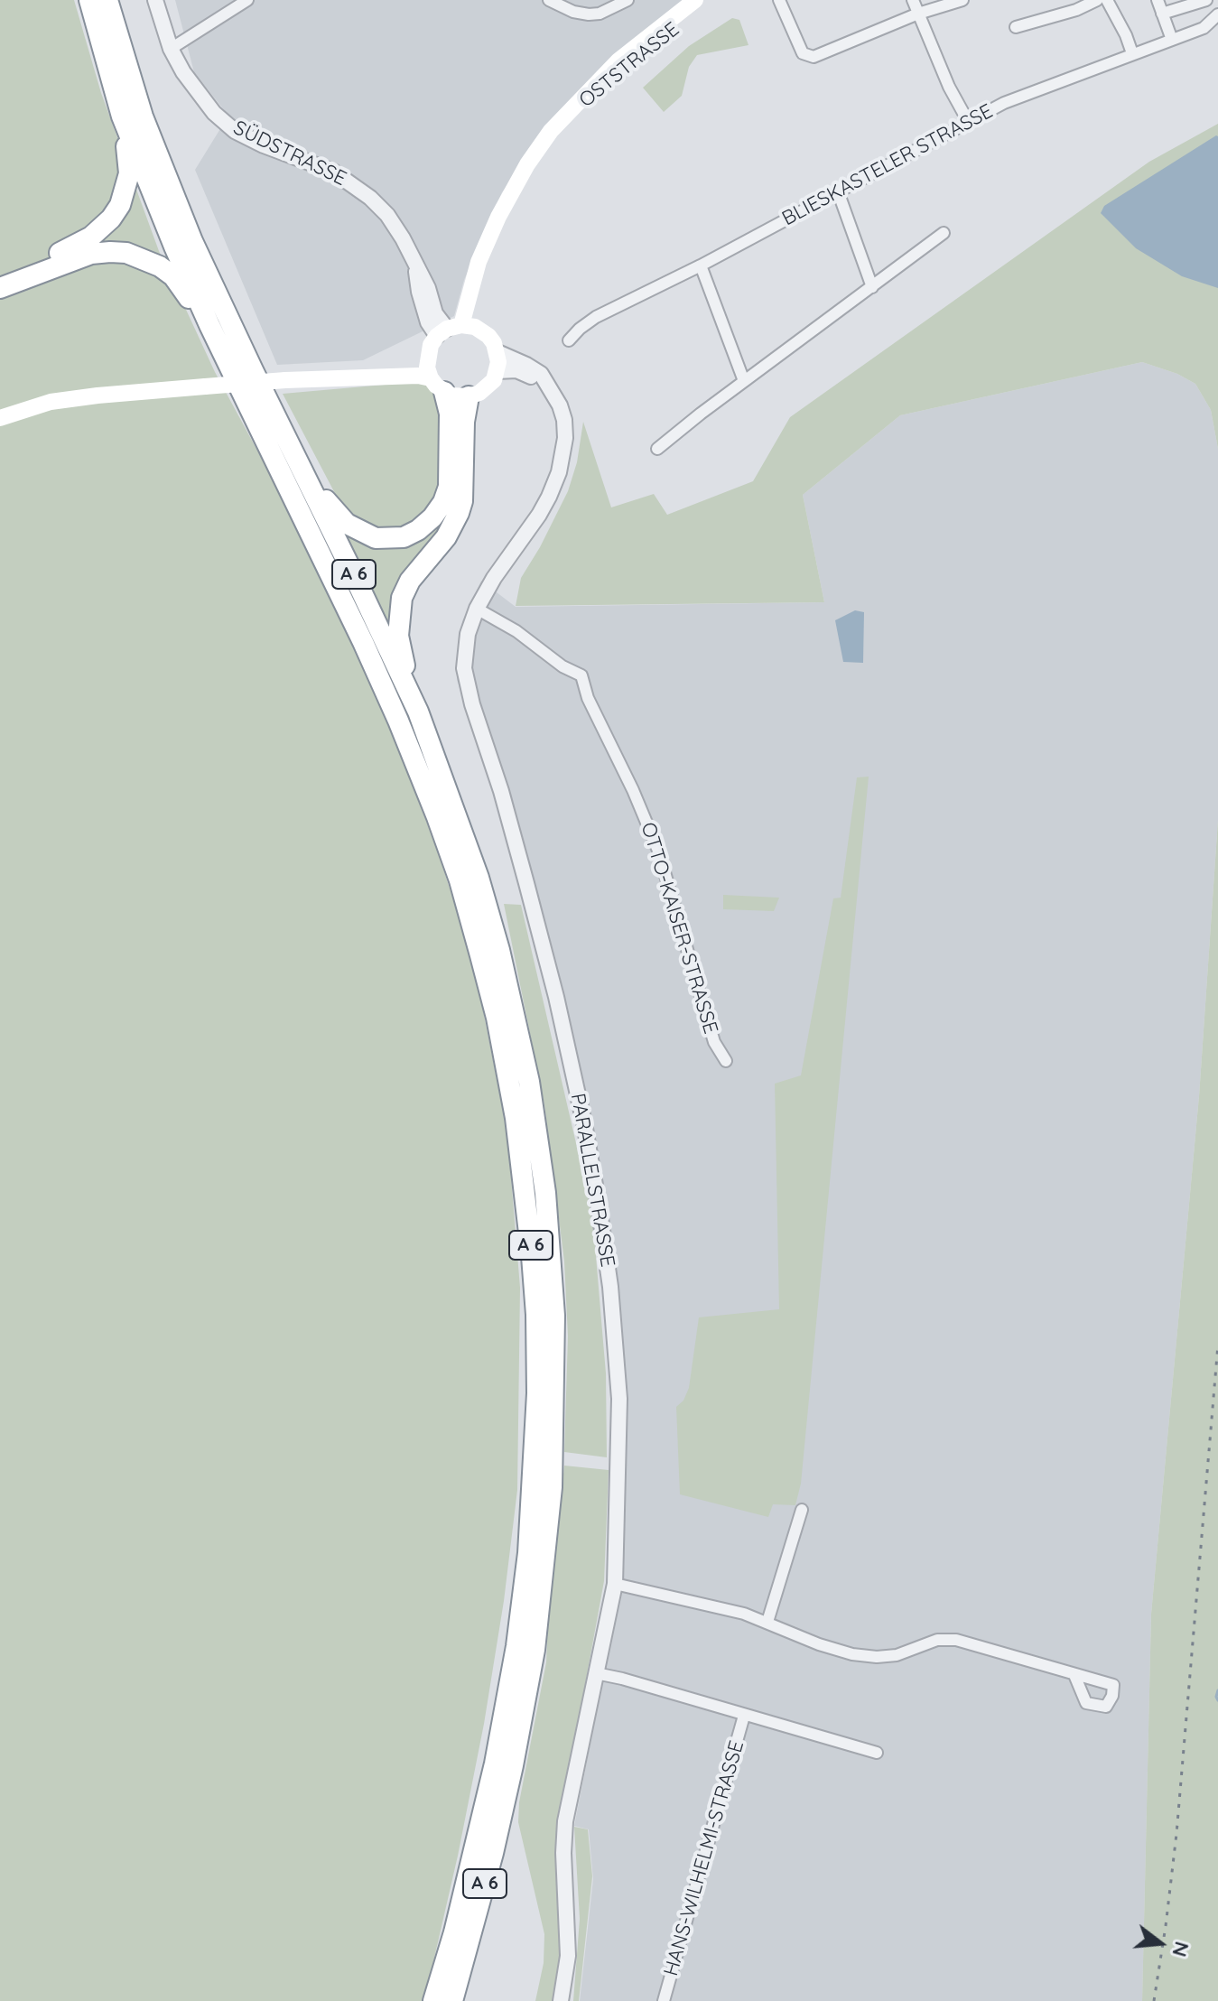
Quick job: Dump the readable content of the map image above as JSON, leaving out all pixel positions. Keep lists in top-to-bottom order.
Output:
{
  "streets": {
    "highway": ["A 6"],
    "main road": ["OSTSTRASSE"],
    "street": [
      "SÜDSTRASSE",
      "BLIESKASTELER STRASSE",
      "OTTO-KAISER-STRASSE",
      "PARALLELSTRASSE",
      "HANS-WILHELMI-STRASSE"
    ]
  },
  "crossings": [
    ["OSTSTRASSE", "SÜDSTRASSE"],
    ["OSTSTRASSE", "PARALLELSTRASSE"],
    ["SÜDSTRASSE", "PARALLELSTRASSE"],
    ["OTTO-KAISER-STRASSE", "PARALLELSTRASSE"],
    ["PARALLELSTRASSE", "HANS-WILHELMI-STRASSE"]
  ],
  "north": "right"
}
